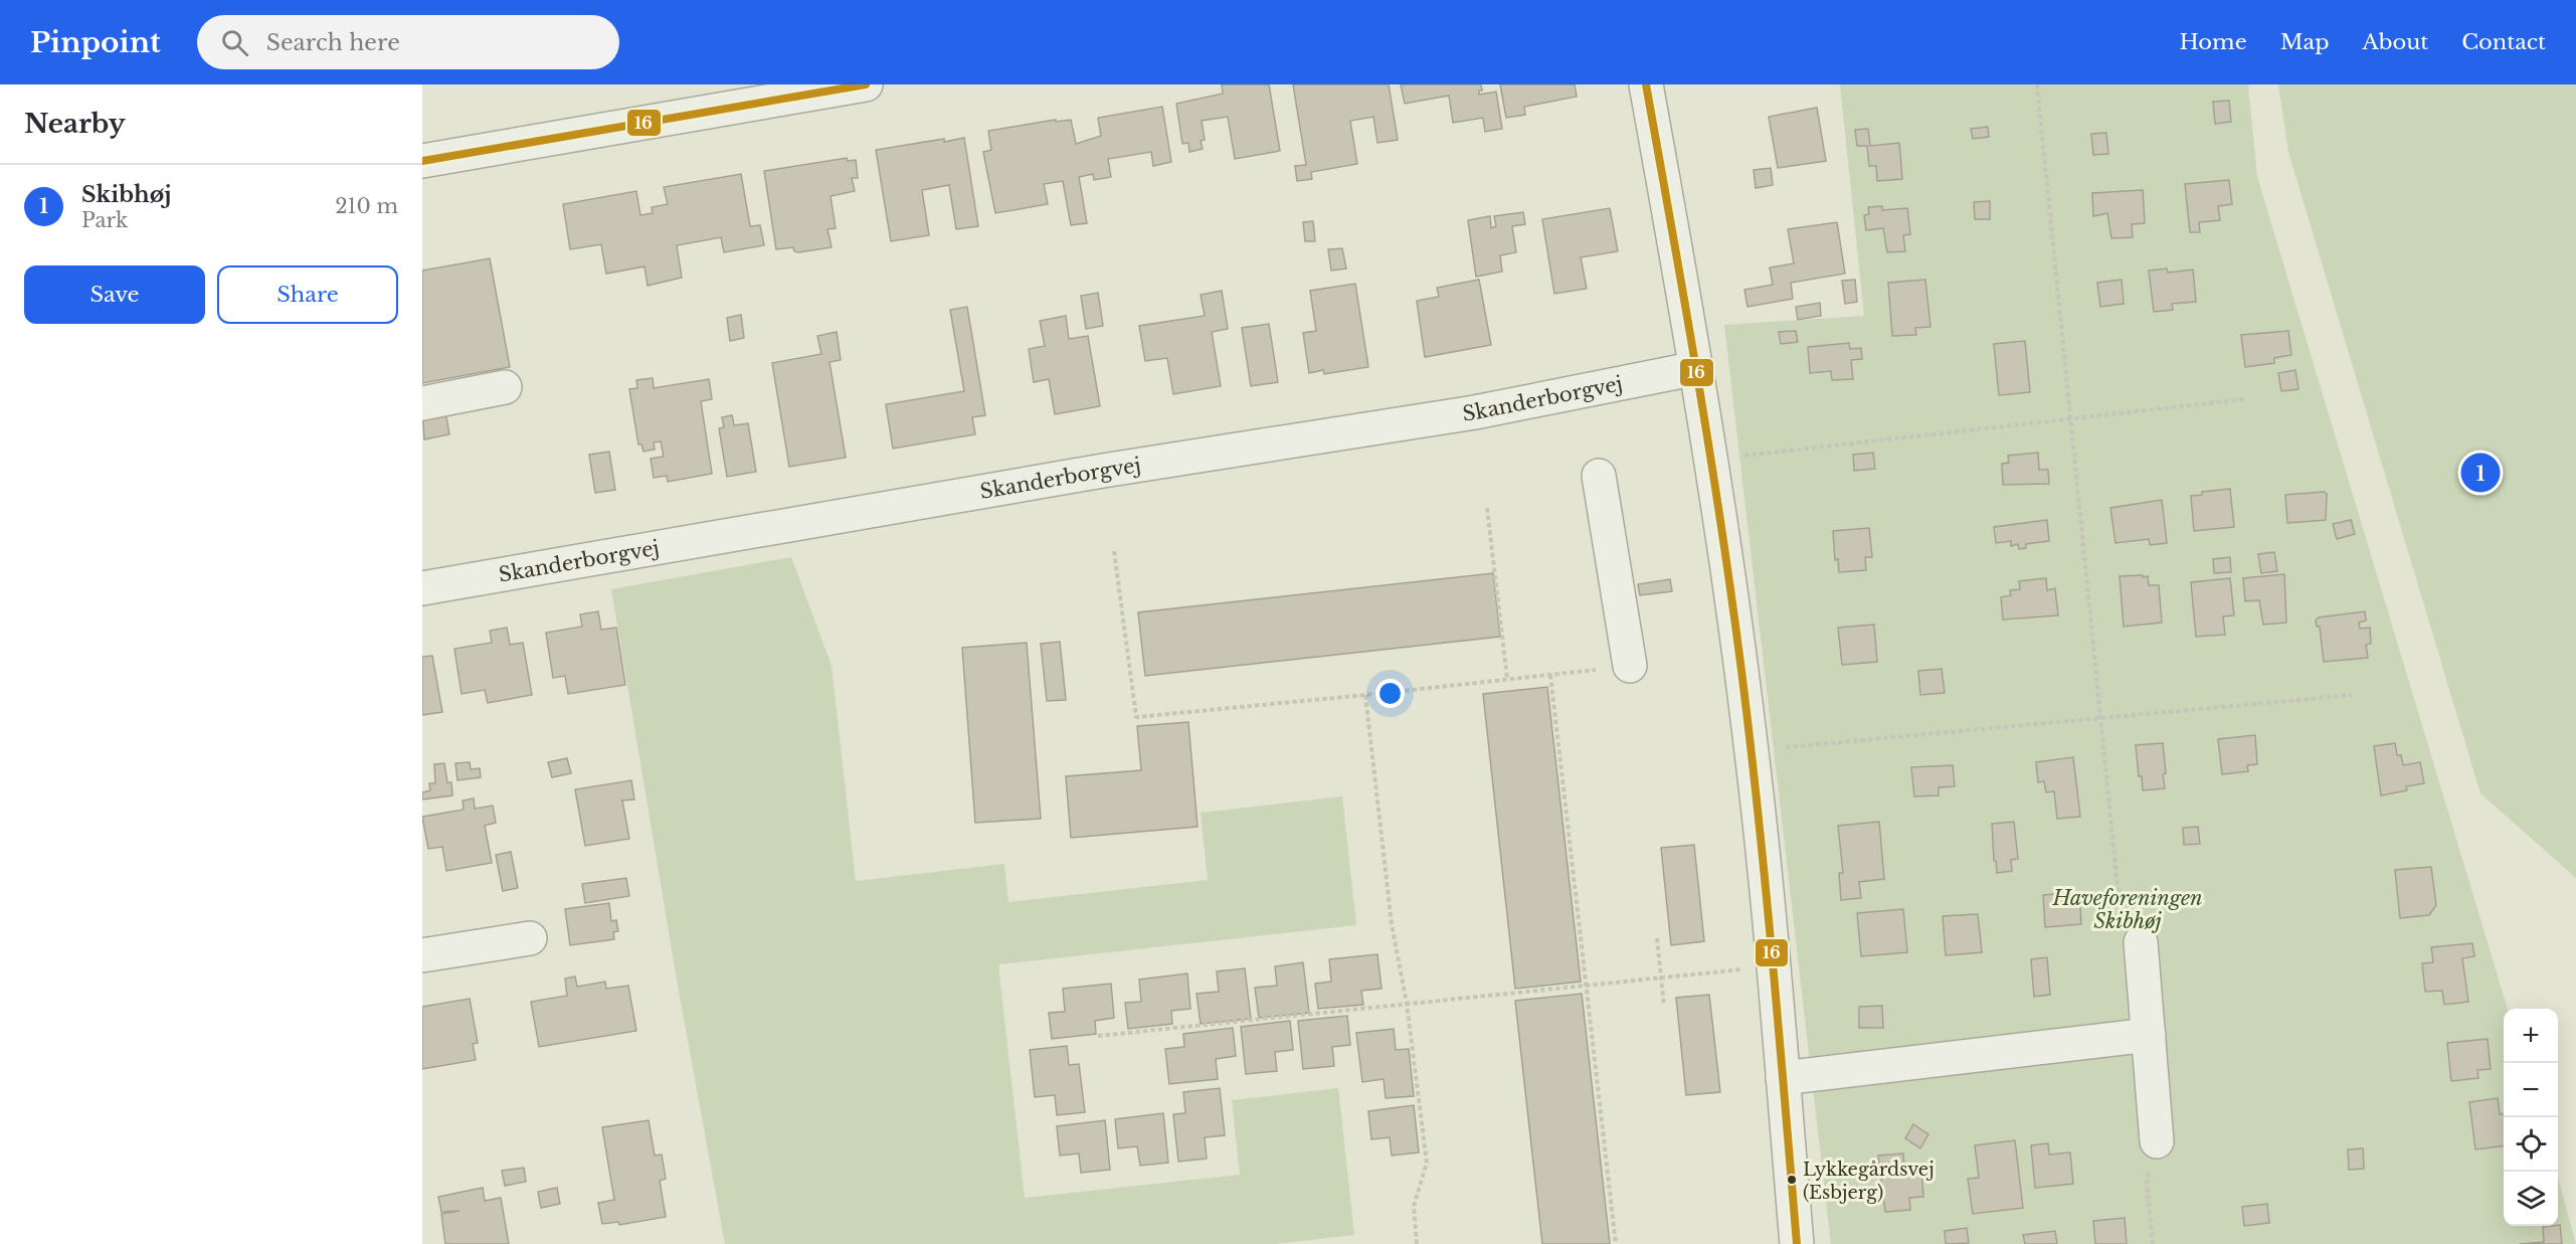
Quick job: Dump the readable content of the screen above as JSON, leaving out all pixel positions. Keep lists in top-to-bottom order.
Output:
{
  "streets": {
    "street": ["Skanderborgvej"]
  },
  "parks": ["Haveforeningen Skibhøj"],
  "places": ["Lykkegårdsvej (Esbjerg)"],
  "lines": ["transit line 16"],
  "page": {
    "header": "Pinpoint",
    "search": "Search here",
    "nav": [
      "Home",
      "Map",
      "About",
      "Contact"
    ],
    "heading": "Nearby",
    "list": [
      {
        "mark": "1",
        "name": "Skibhøj",
        "note": "Park",
        "value": "210 m"
      }
    ],
    "buttons": ["Save", "Share"],
    "pins": "1",
    "map_buttons": ["+", "−"]
  }
}
